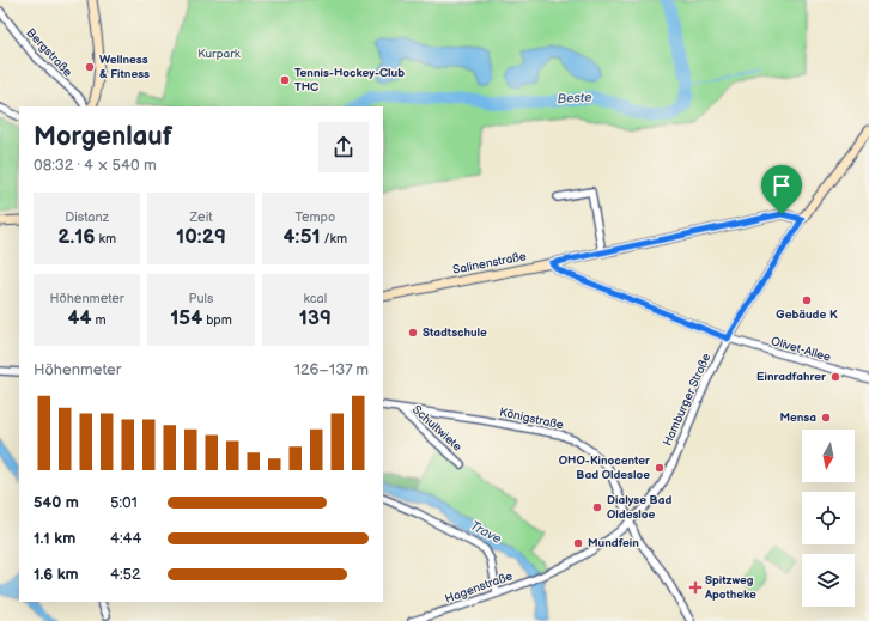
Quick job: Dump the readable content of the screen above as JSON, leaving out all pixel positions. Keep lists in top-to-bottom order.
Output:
{
  "streets": {
    "street": [
      "Bergstraße",
      "Salinenstraße",
      "Olivet-Allee",
      "Hamburger Straße",
      "Königstraße",
      "Schultwiete",
      "Hagenstraße"
    ]
  },
  "crossings": [
    ["Salinenstraße", "Olivet-Allee"],
    ["Salinenstraße", "Hamburger Straße"],
    ["Olivet-Allee", "Hamburger Straße"],
    ["Hamburger Straße", "Königstraße"],
    ["Hamburger Straße", "Hagenstraße"],
    ["Königstraße", "Schultwiete"]
  ],
  "water": ["Beste", "Trave"],
  "parks": ["Kurpark"],
  "places": {
    "other": [
      "Wellness & Fitness",
      "Tennis-Hockey-Club THC",
      "Gebäude K",
      "Stadtschule",
      "Einradfahrer",
      "Mensa",
      "OHO-Kinocenter Bad Oldesloe",
      "Dialyse Bad Oldesloe",
      "Mundfein"
    ],
    "health": ["Spitzweg Apotheke"]
  },
  "north": "bottom",
  "page": {
    "heading": ["Morgenlauf", "08:32 · 4 × 540 m"],
    "stats": [
      ["Distanz", "2.16 km"],
      ["Zeit", "10:29"],
      ["Tempo", "4:51 /km"],
      ["Höhenmeter", "44 m"],
      ["Puls", "154 bpm"],
      ["kcal", "139"]
    ],
    "chart": ["Höhenmeter", "126–137 m"],
    "list": [
      {
        "name": "540 m",
        "note": "5:01"
      },
      {
        "name": "1.1 km",
        "note": "4:44"
      },
      {
        "name": "1.6 km",
        "note": "4:52"
      }
    ]
  }
}
